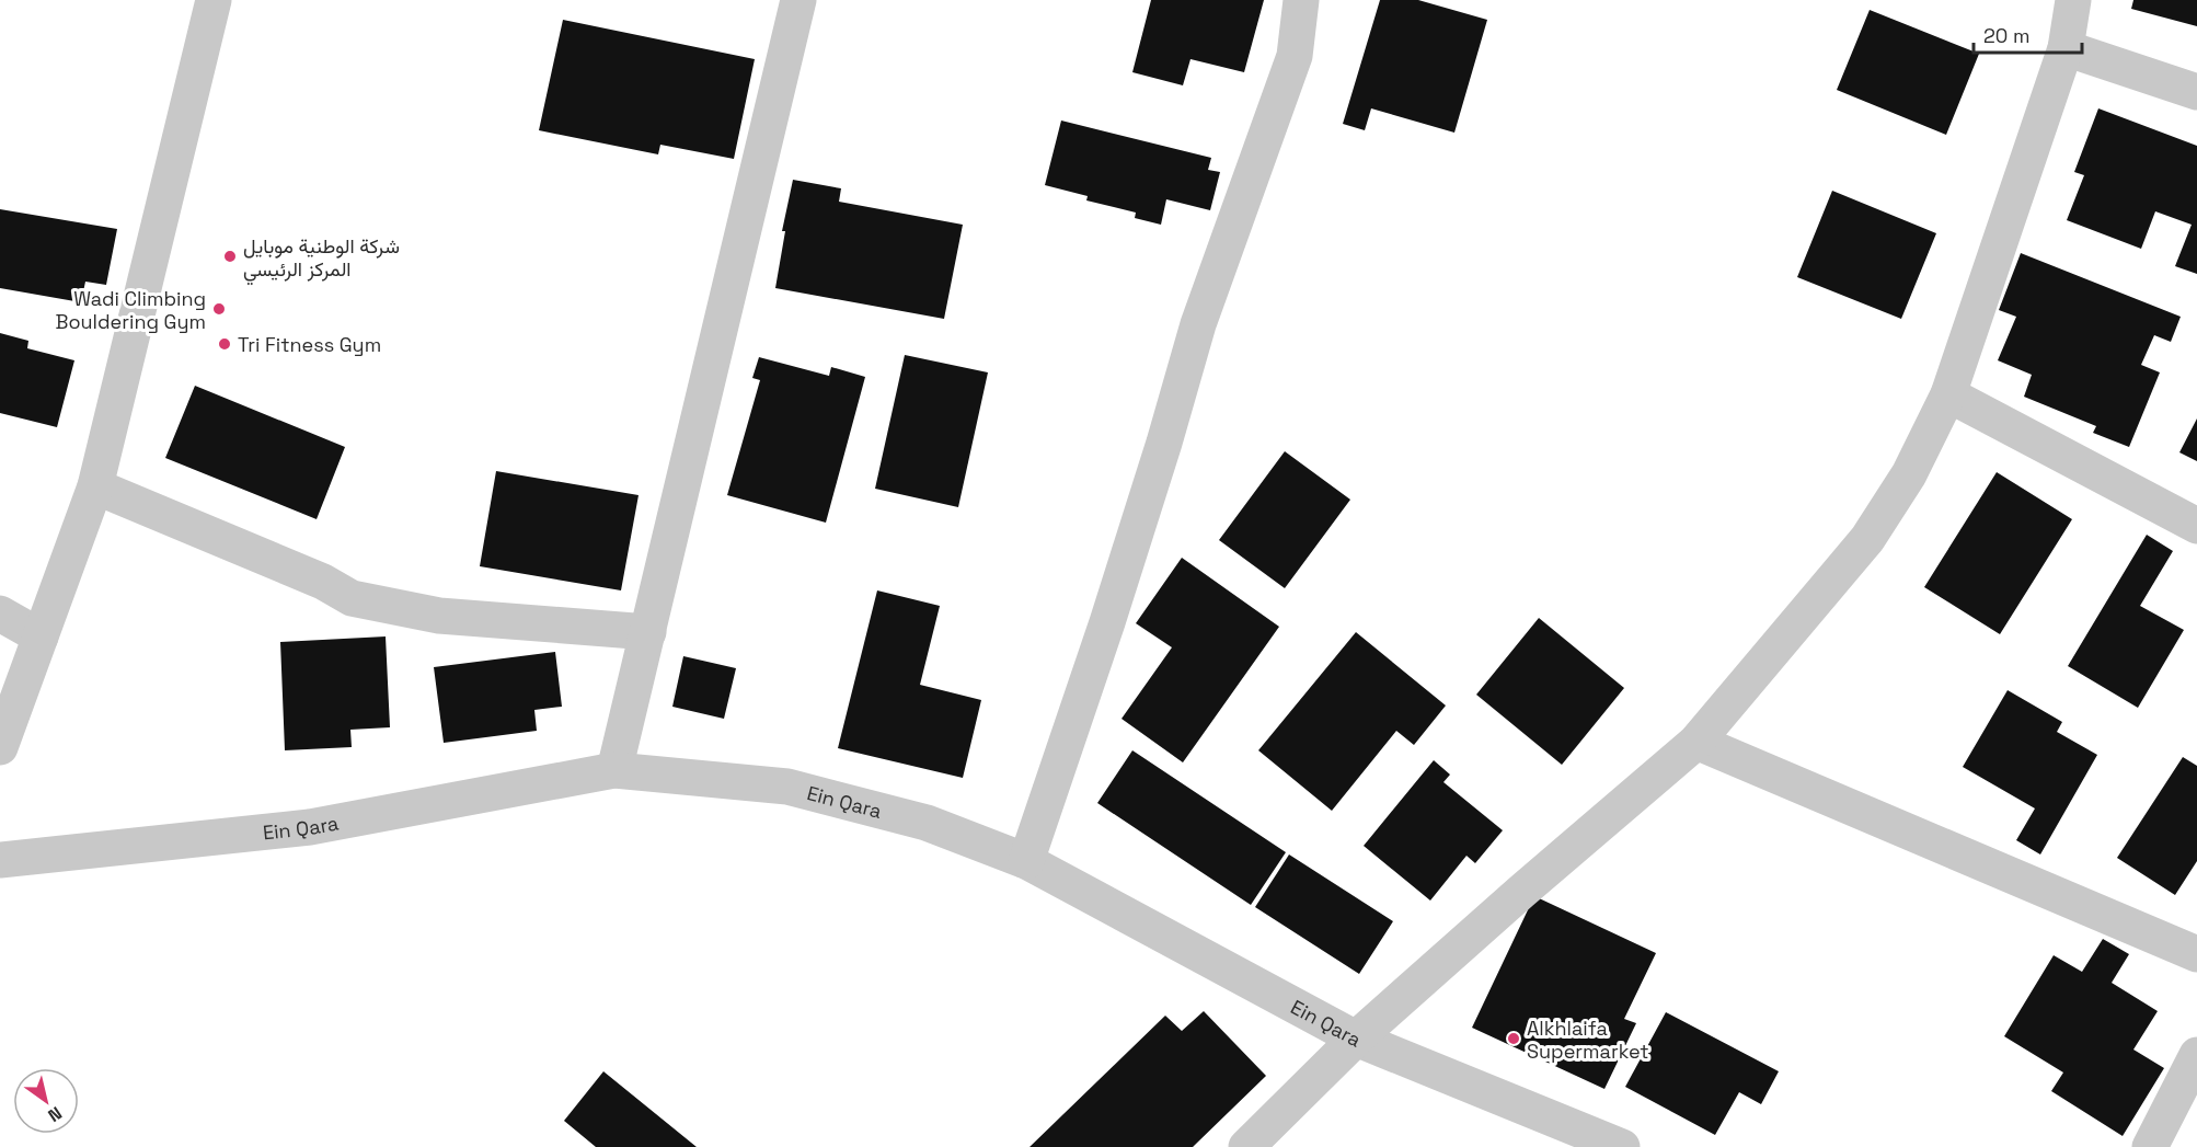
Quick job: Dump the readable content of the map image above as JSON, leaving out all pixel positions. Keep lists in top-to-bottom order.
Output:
{
  "streets": {
    "street": ["Ein Qara"]
  },
  "places": [
    "شركة الوطنية موبايل المركز الرئيسي",
    "Wadi Climbing Bouldering Gym",
    "Tri Fitness Gym",
    "Alkhlaifa Supermarket"
  ],
  "scale_bar": "20 m",
  "north": "bottom right"
}
